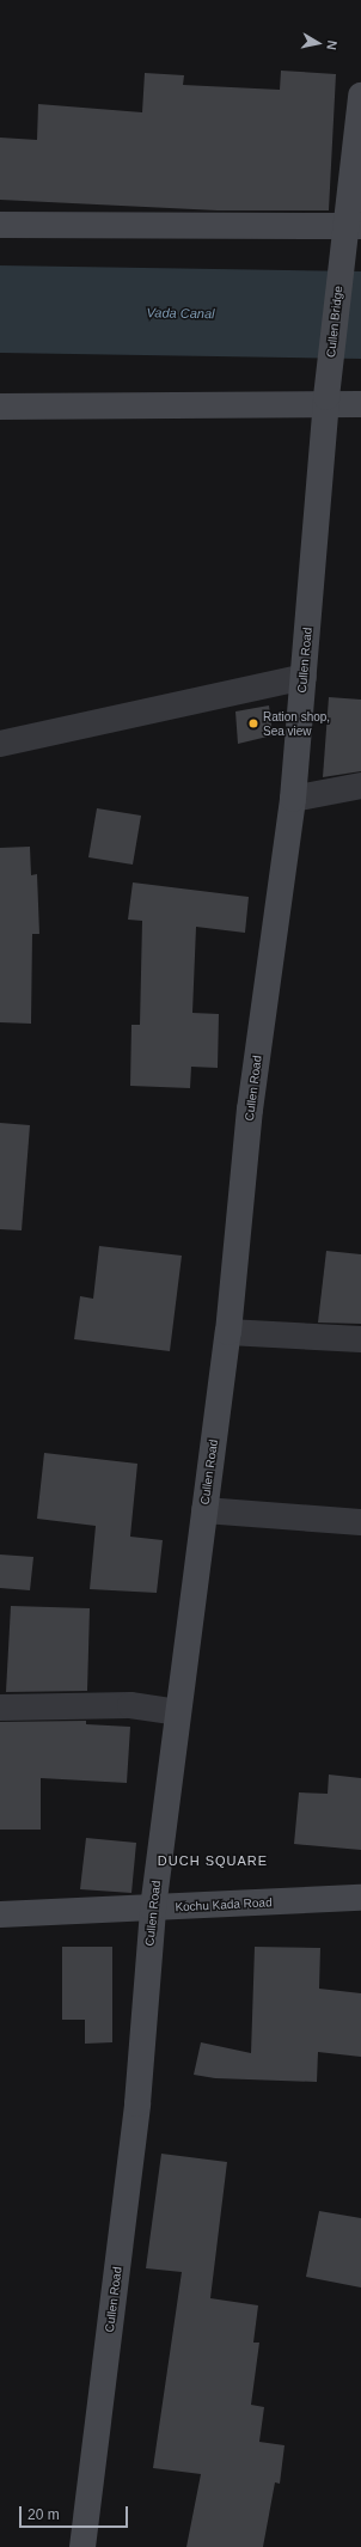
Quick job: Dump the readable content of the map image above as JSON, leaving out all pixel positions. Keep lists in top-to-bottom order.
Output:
{
  "streets": {
    "main road": ["Cullen Bridge", "Cullen Road", "Kochu Kada Road"]
  },
  "crossings": [
    ["Cullen Bridge", "Cullen Road"],
    ["Cullen Road", "Kochu Kada Road"]
  ],
  "districts": ["DUCH SQUARE"],
  "water": ["Vada Canal"],
  "places": ["Ration shop, Sea view"],
  "scale_bar": "20 m",
  "north": "right"
}
